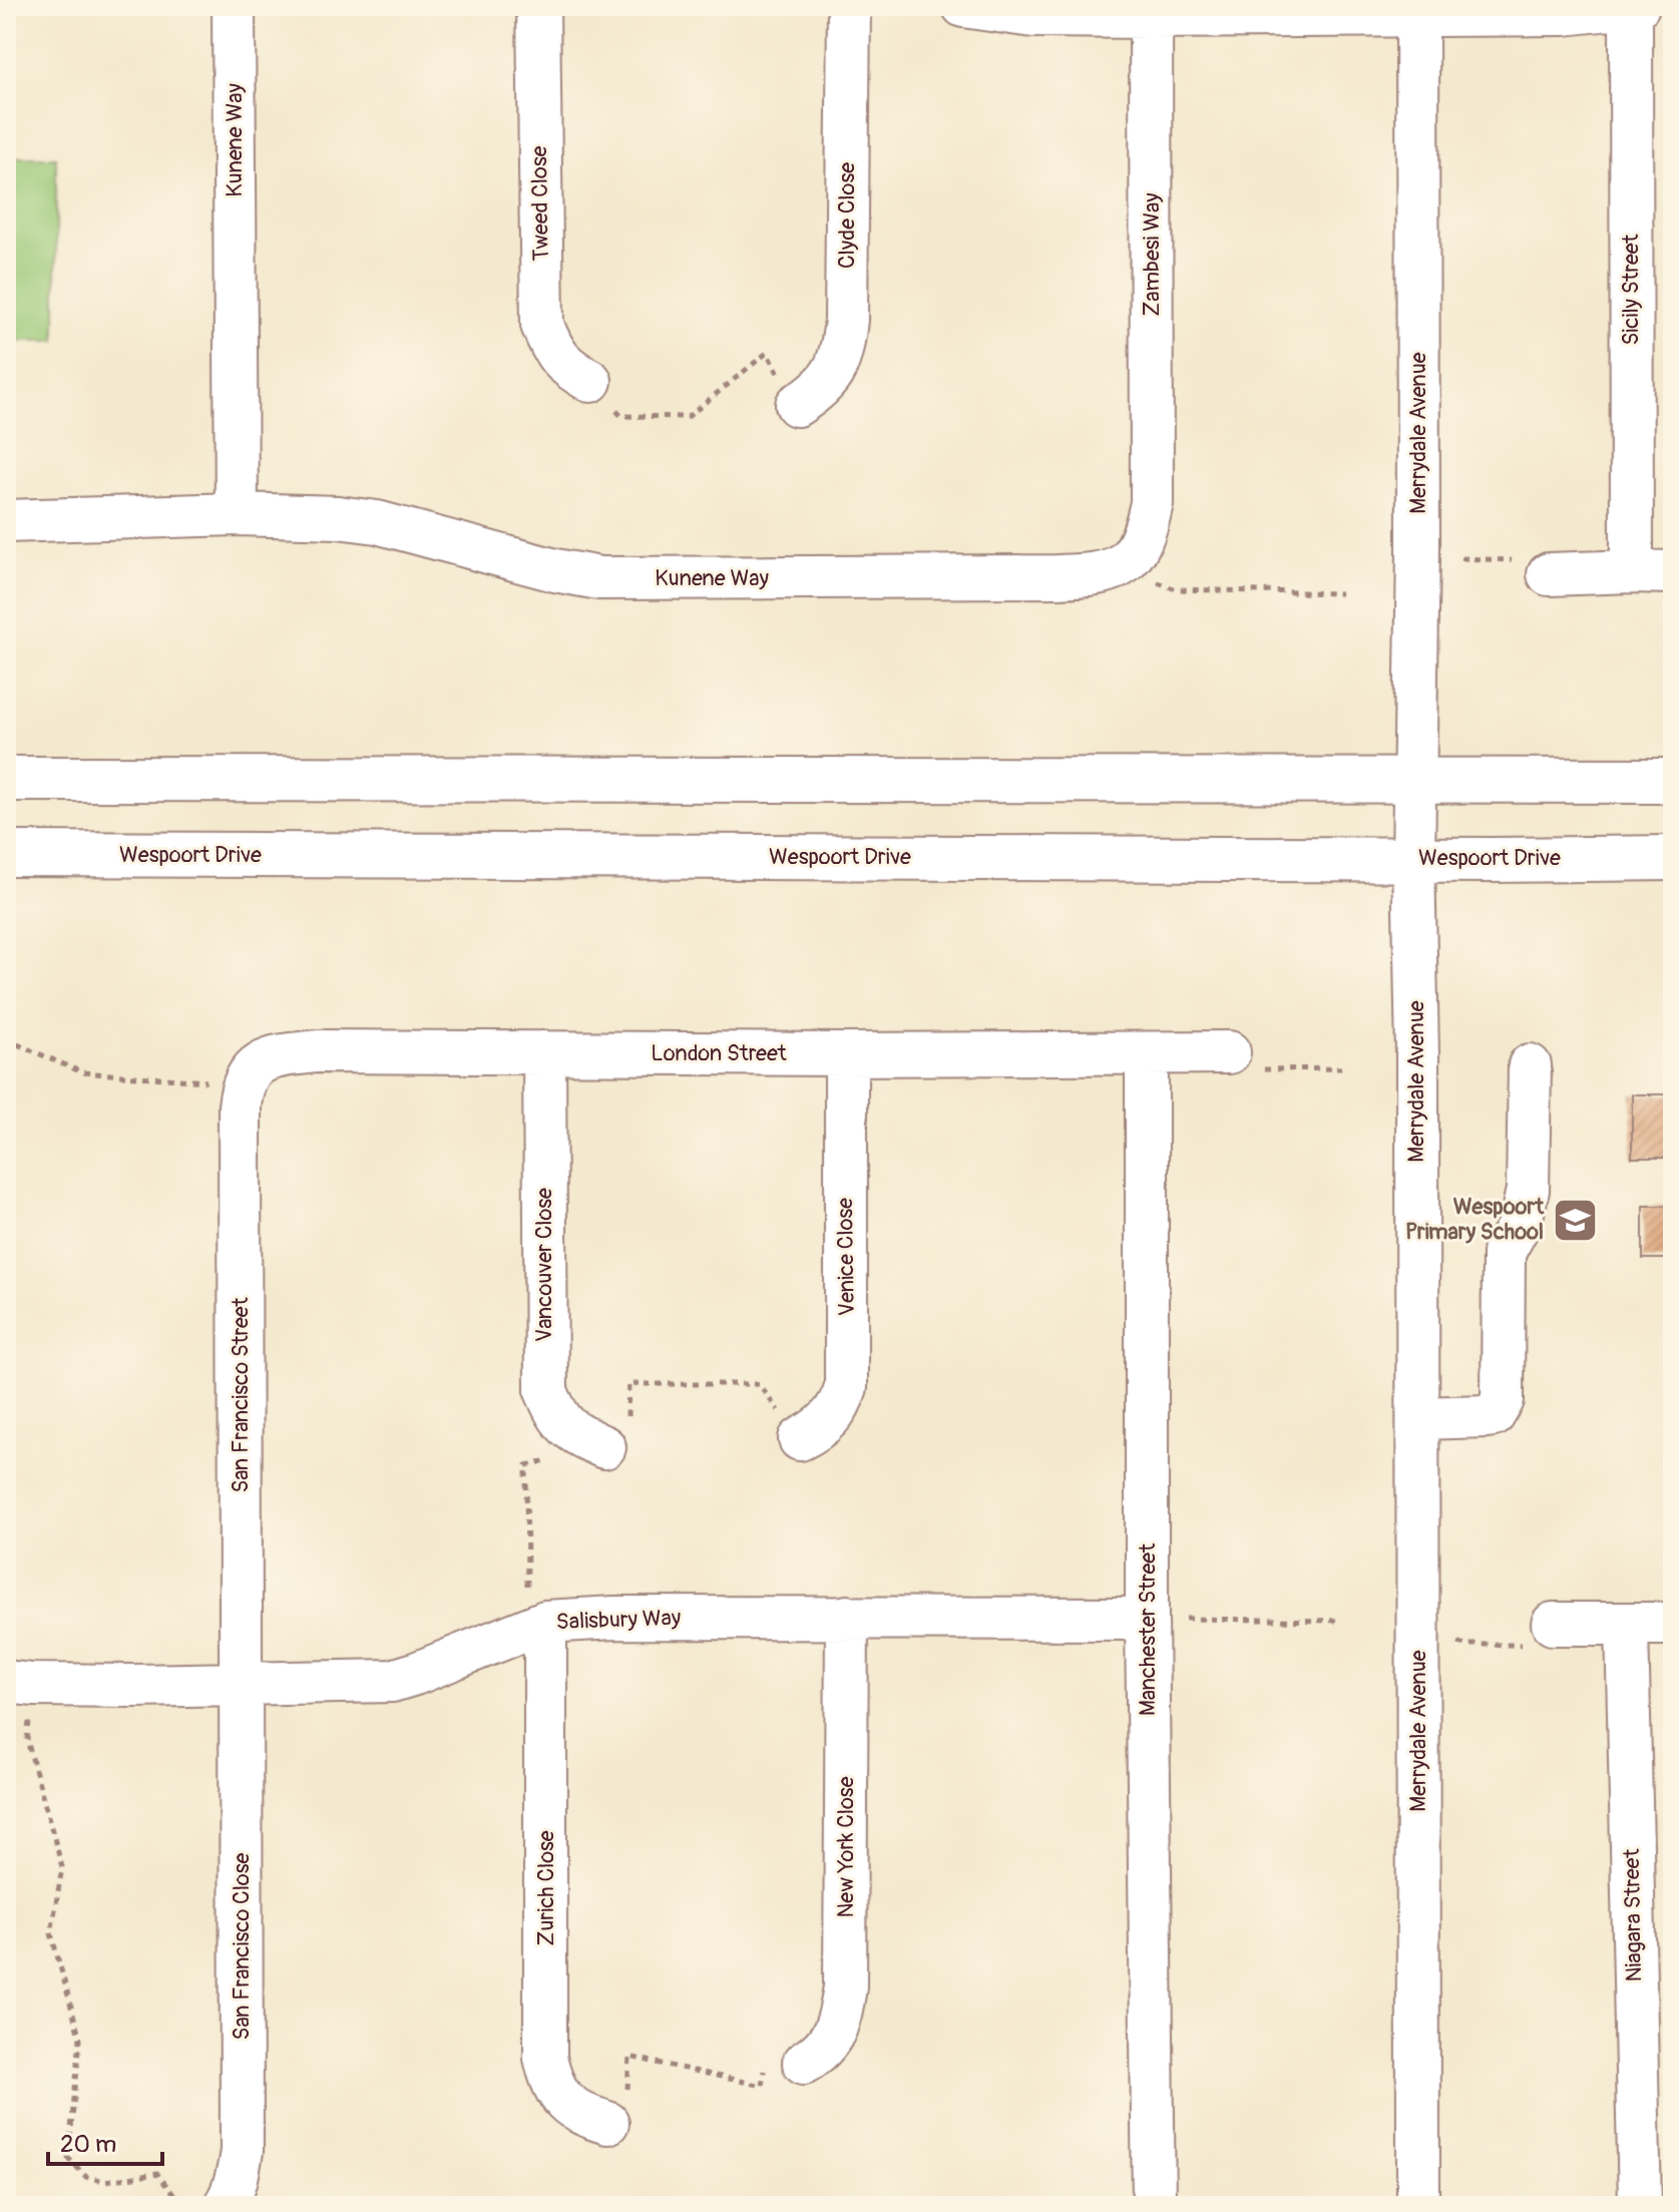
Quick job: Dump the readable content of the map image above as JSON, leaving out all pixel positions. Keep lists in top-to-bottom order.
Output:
{
  "streets": {
    "main road": ["Wespoort Drive"],
    "street": [
      "Kunene Way",
      "Tweed Close",
      "Clyde Close",
      "Zambesi Way",
      "Sicily Street",
      "Merrydale Avenue",
      "London Street",
      "Venice Close",
      "Vancouver Close",
      "San Francisco Street",
      "Salisbury Way",
      "Manchester Street",
      "New York Close",
      "Zurich Close",
      "Niagara Street",
      "San Francisco Close"
    ]
  },
  "crossings": [
    ["Kunene Way", "Zambesi Way"],
    ["Merrydale Avenue", "Wespoort Drive"],
    ["London Street", "Venice Close"],
    ["London Street", "Vancouver Close"],
    ["London Street", "San Francisco Street"],
    ["London Street", "Manchester Street"],
    ["San Francisco Street", "Salisbury Way"],
    ["San Francisco Street", "San Francisco Close"],
    ["Salisbury Way", "Manchester Street"],
    ["Salisbury Way", "New York Close"],
    ["Salisbury Way", "Zurich Close"],
    ["Salisbury Way", "San Francisco Close"]
  ],
  "places": {
    "school or university": ["Wespoort Primary School"]
  },
  "scale_bar": "20 m"
}
